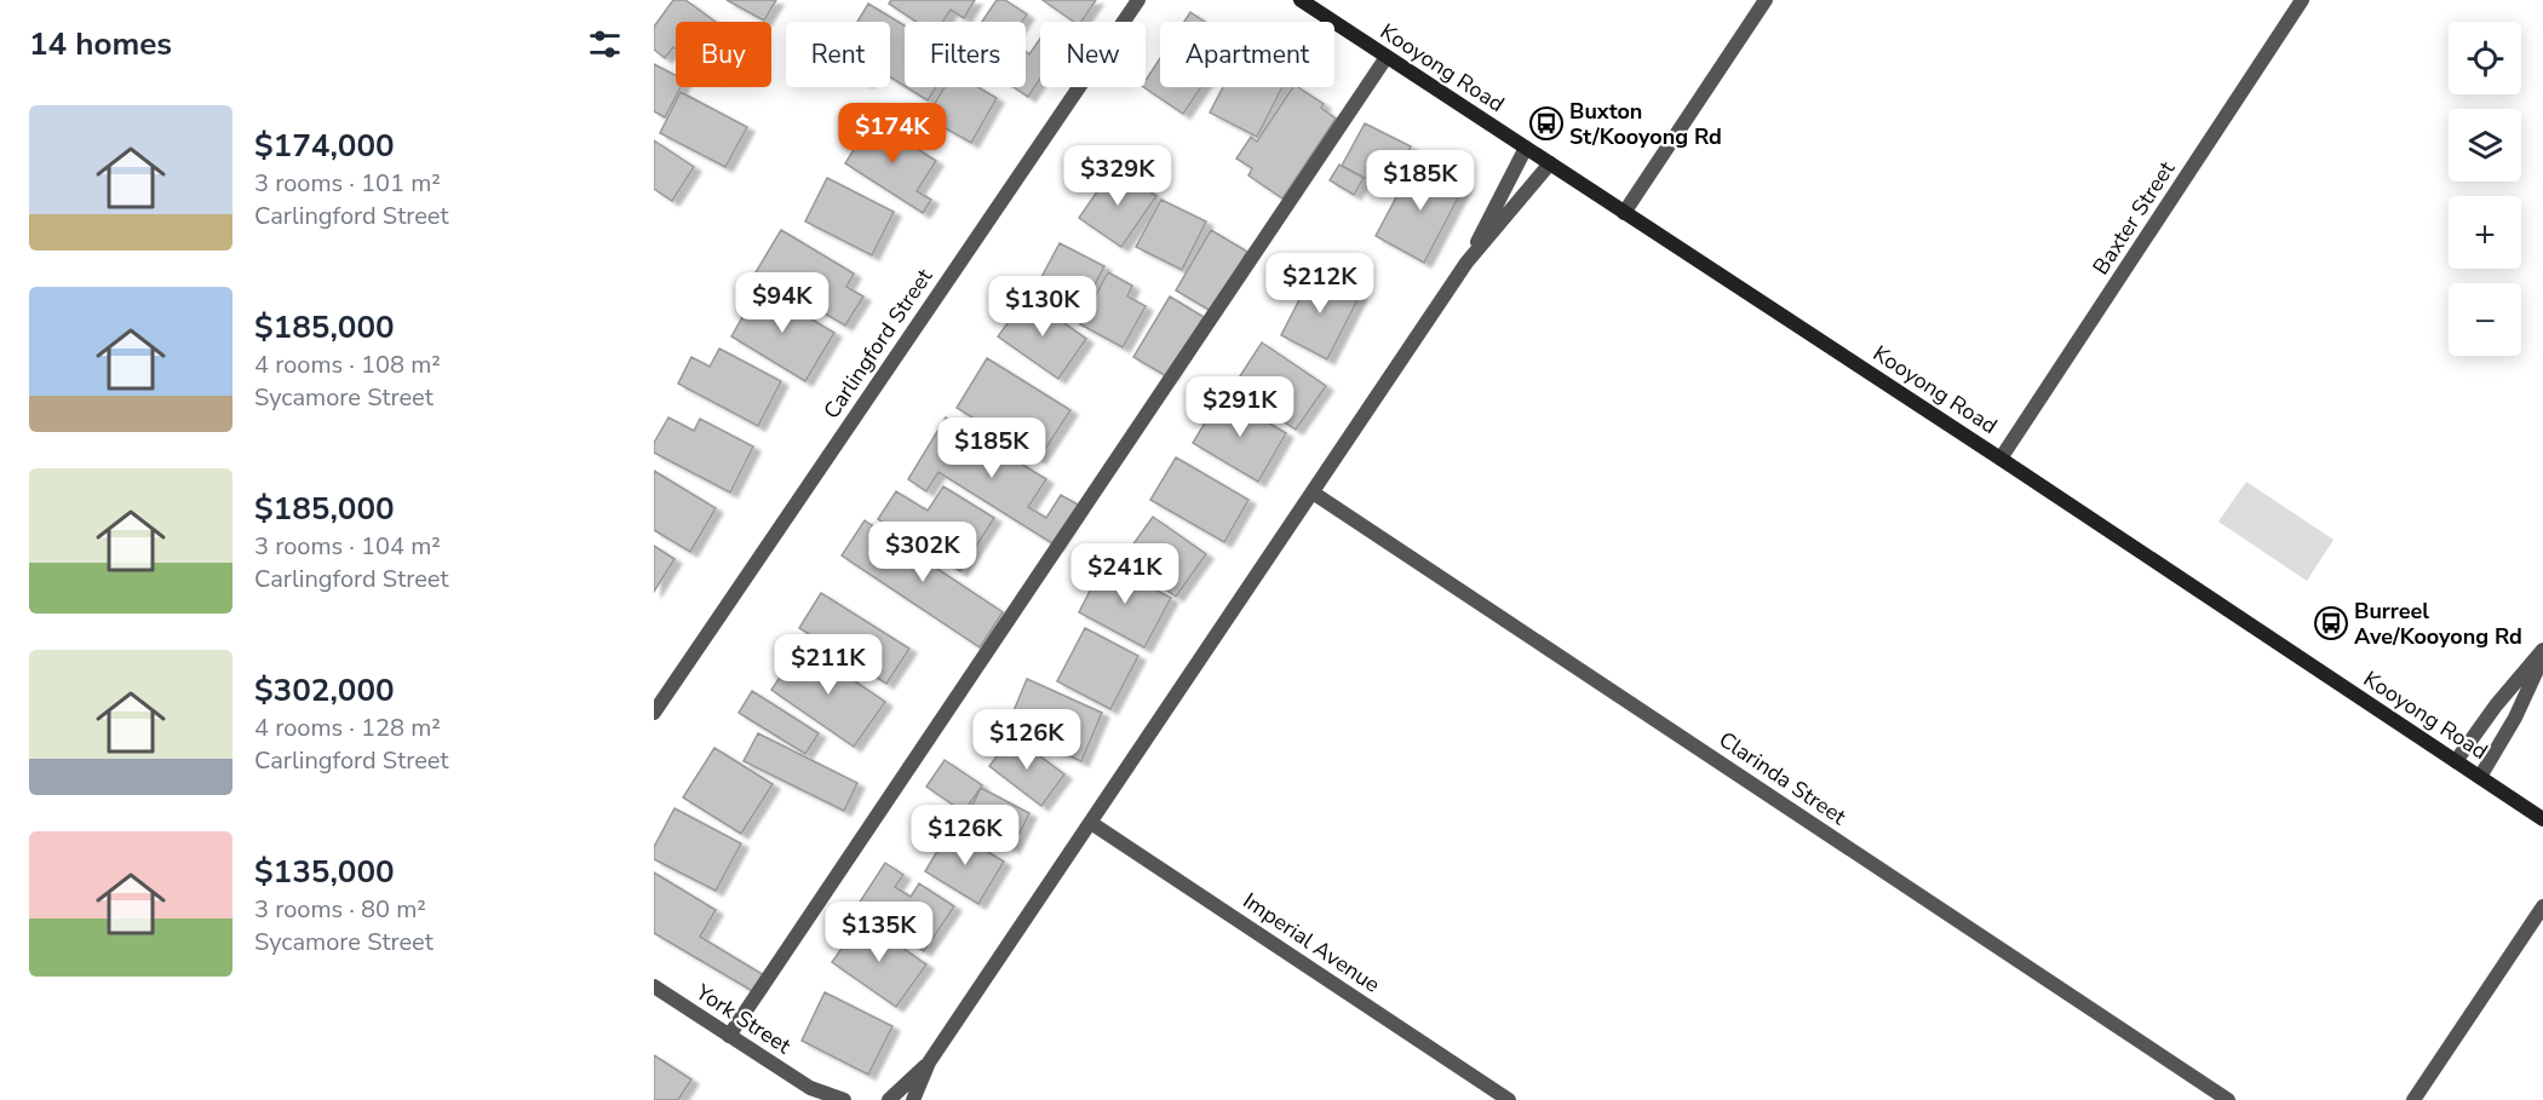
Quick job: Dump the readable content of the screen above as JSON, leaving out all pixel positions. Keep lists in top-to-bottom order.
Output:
{
  "streets": {
    "street": [
      "Kooyong Road",
      "Baxter Street",
      "Carlingford Street",
      "Clarinda Street",
      "Imperial Avenue",
      "York Street"
    ]
  },
  "crossings": [
    ["Kooyong Road", "Baxter Street"]
  ],
  "places": {
    "bus stop": ["Buxton St/Kooyong Rd", "Burreel Ave/Kooyong Rd"]
  },
  "page": {
    "heading": "14 homes",
    "map_buttons": ["+", "−"],
    "chip": [
      "Buy",
      "Rent",
      "Filters",
      "New",
      "Apartment"
    ],
    "list": [
      {
        "name": "$174,000",
        "note": "3 rooms · 101 m² · Carlingford Street"
      },
      {
        "name": "$185,000",
        "note": "4 rooms · 108 m² · Sycamore Street"
      },
      {
        "name": "$185,000",
        "note": "3 rooms · 104 m² · Carlingford Street"
      },
      {
        "name": "$302,000",
        "note": "4 rooms · 128 m² · Carlingford Street"
      },
      {
        "name": "$135,000",
        "note": "3 rooms · 80 m² · Sycamore Street"
      }
    ],
    "price": [
      "$174K",
      "$329K",
      "$185K",
      "$212K",
      "$94K",
      "$130K",
      "$291K",
      "$185K",
      "$302K",
      "$241K",
      "$211K",
      "$126K",
      "$126K",
      "$135K"
    ]
  }
}
